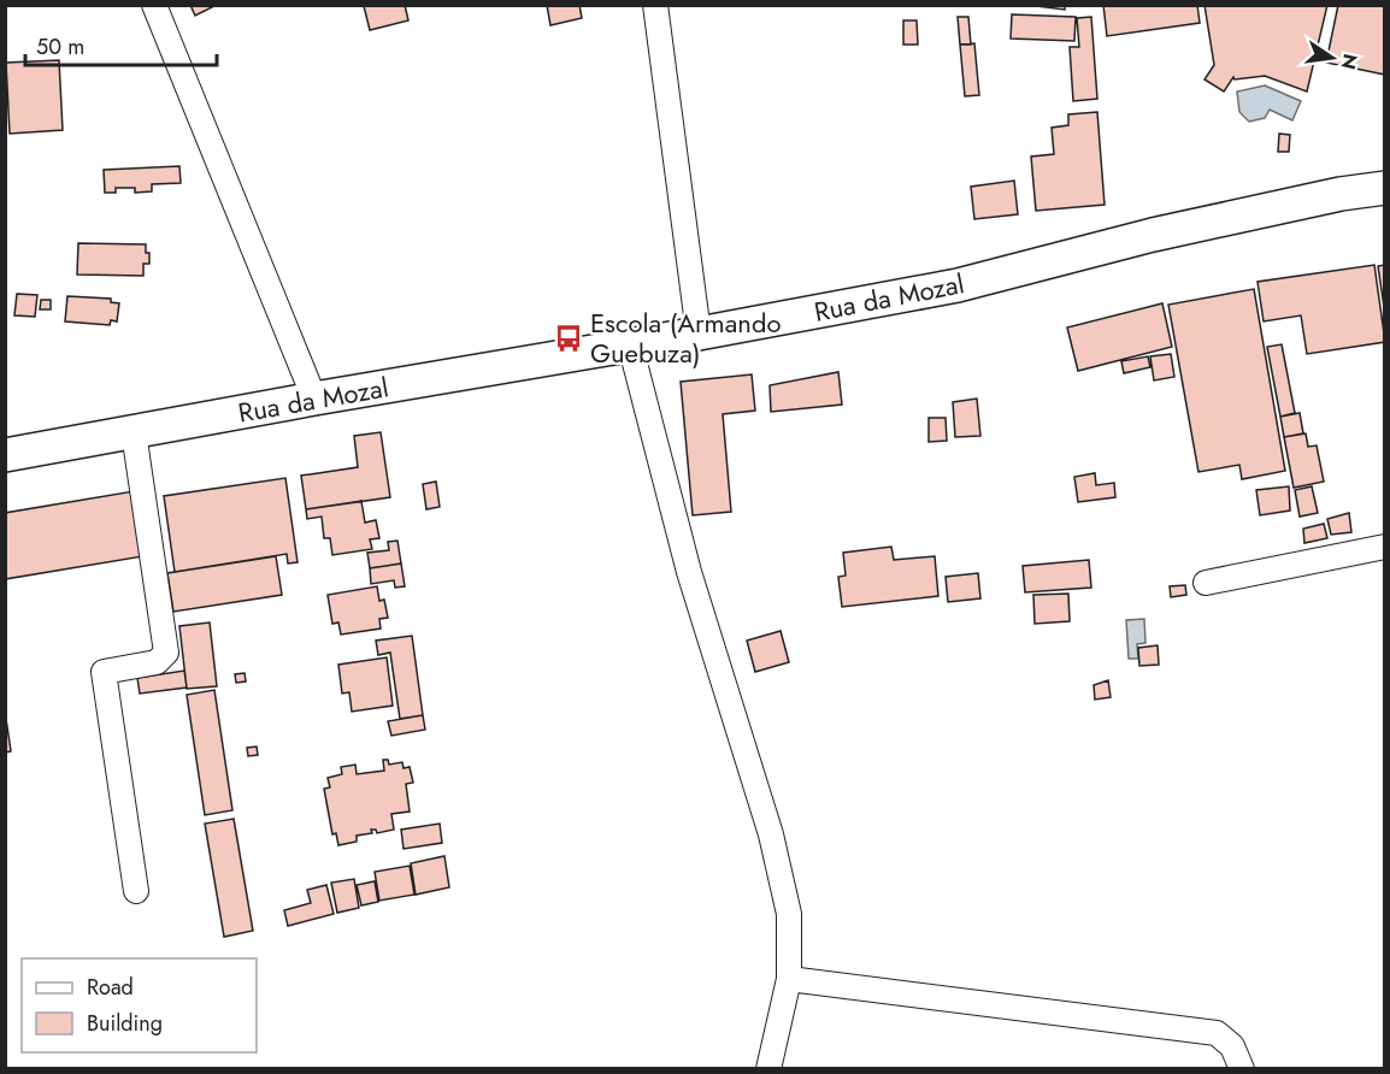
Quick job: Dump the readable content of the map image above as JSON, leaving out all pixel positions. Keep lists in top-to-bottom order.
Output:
{
  "streets": {
    "main road": ["Rua da Mozal"]
  },
  "places": {
    "bus stop": ["Escola (Armando Guebuza)"]
  },
  "legend": ["Road", "Building"],
  "scale_bar": "50 m",
  "north": "right"
}
